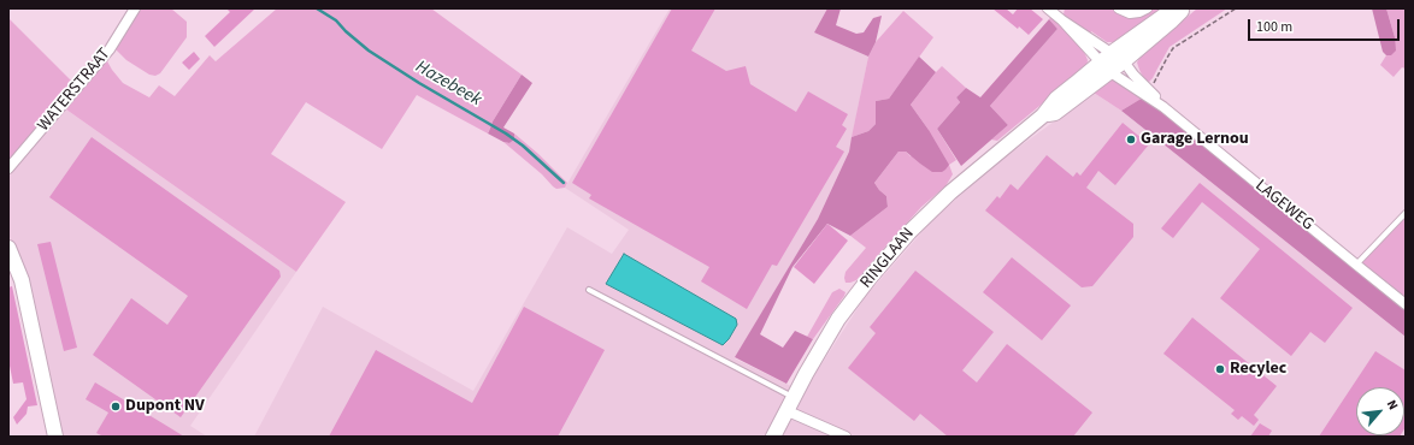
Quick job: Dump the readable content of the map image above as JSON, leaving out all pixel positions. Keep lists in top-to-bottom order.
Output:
{
  "streets": {
    "main road": ["RINGLAAN"],
    "street": ["WATERSTRAAT", "LAGEWEG"]
  },
  "crossings": [
    ["LAGEWEG", "RINGLAAN"]
  ],
  "water": ["Hazebeek"],
  "places": ["Garage Lernou", "Recylec", "Dupont NV"],
  "scale_bar": "100 m",
  "north": "top right"
}
